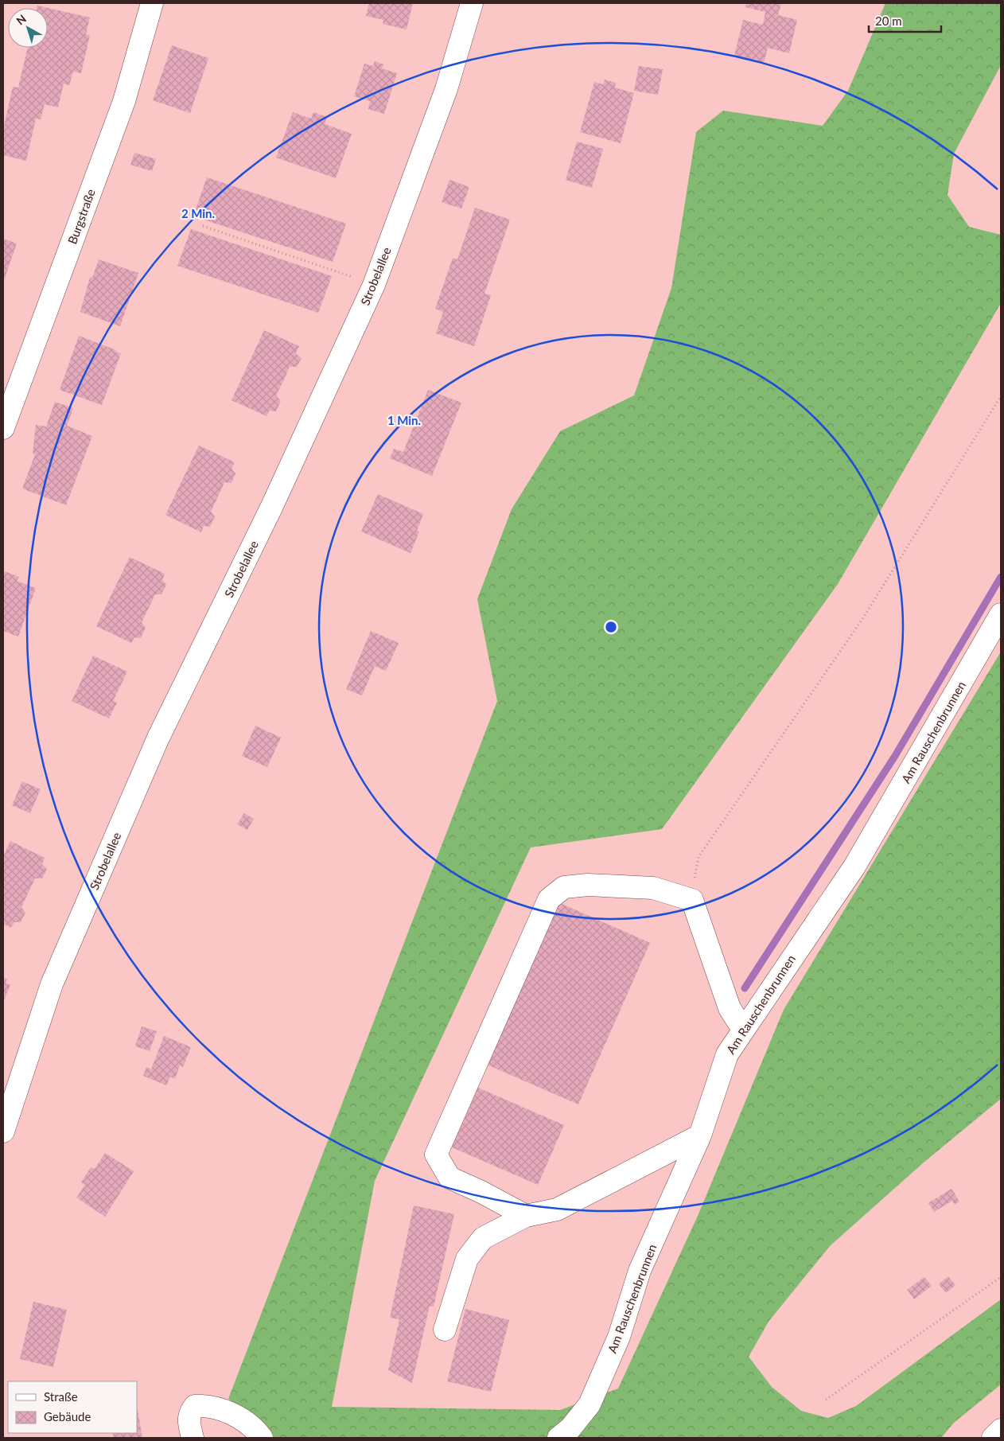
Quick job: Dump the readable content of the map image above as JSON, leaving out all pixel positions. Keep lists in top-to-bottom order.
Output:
{
  "streets": {
    "street": ["Burgstraße", "Strobelallee", "Am Rauschenbrunnen"]
  },
  "legend": ["Straße", "Gebäude"],
  "scale_bar": "20 m",
  "north": "top left",
  "rings": ["2 Min.", "1 Min."]
}
